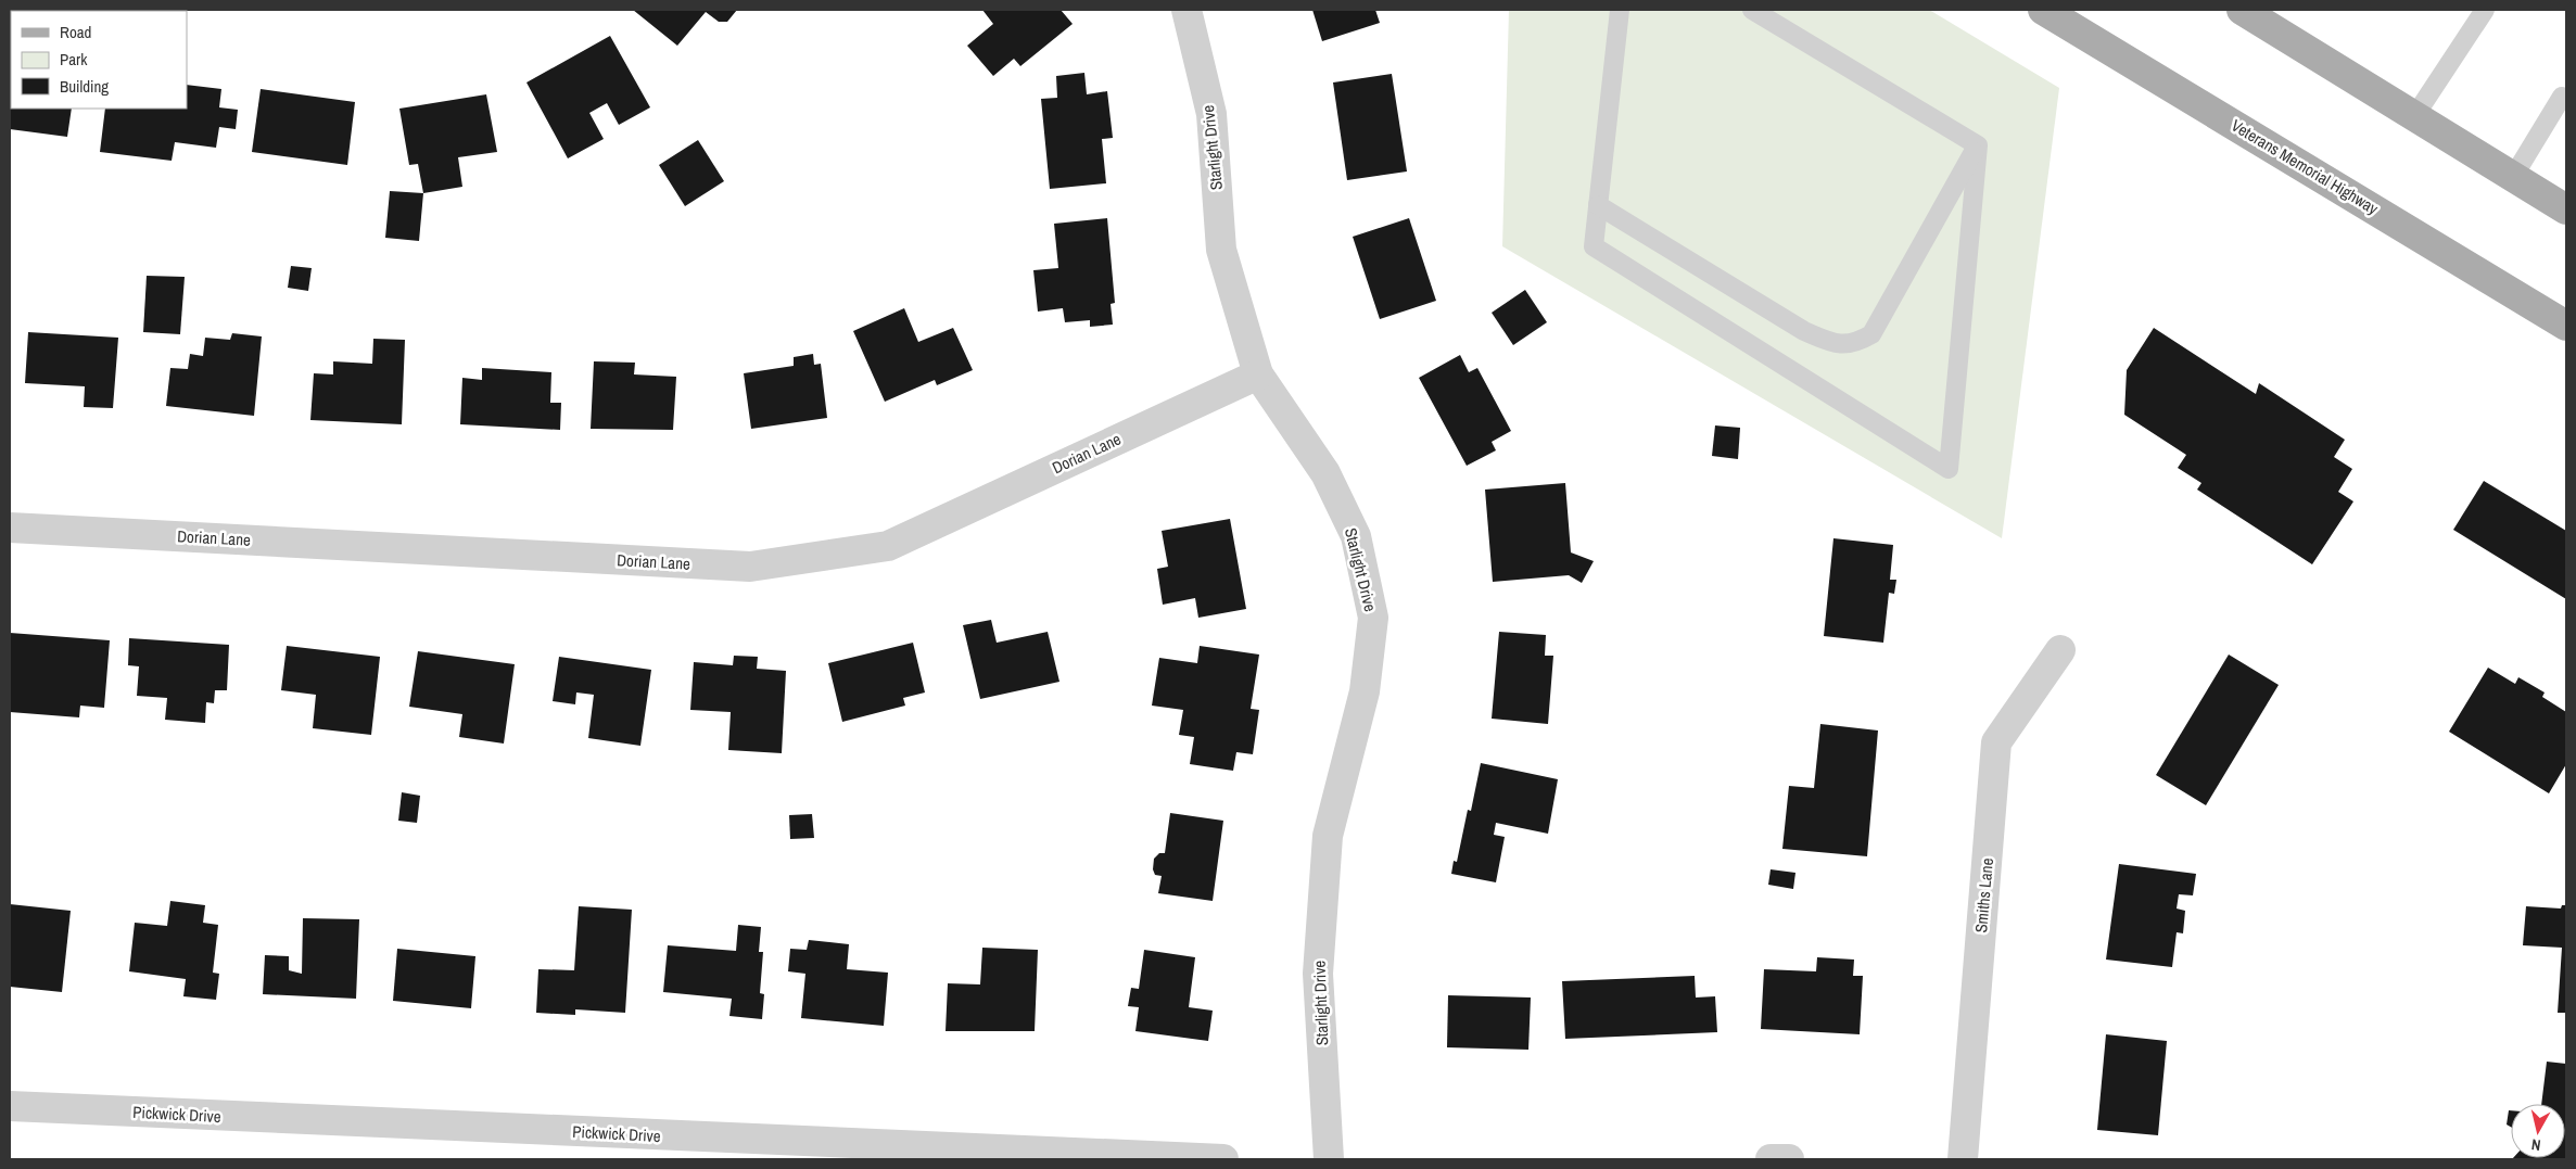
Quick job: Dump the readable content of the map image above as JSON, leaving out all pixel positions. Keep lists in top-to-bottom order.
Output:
{
  "streets": {
    "main road": ["Veterans Memorial Highway"],
    "street": [
      "Starlight Drive",
      "Dorian Lane",
      "Smiths Lane",
      "Pickwick Drive"
    ]
  },
  "crossings": [
    ["Starlight Drive", "Dorian Lane"]
  ],
  "legend": ["Road", "Park", "Building"],
  "north": "bottom"
}
